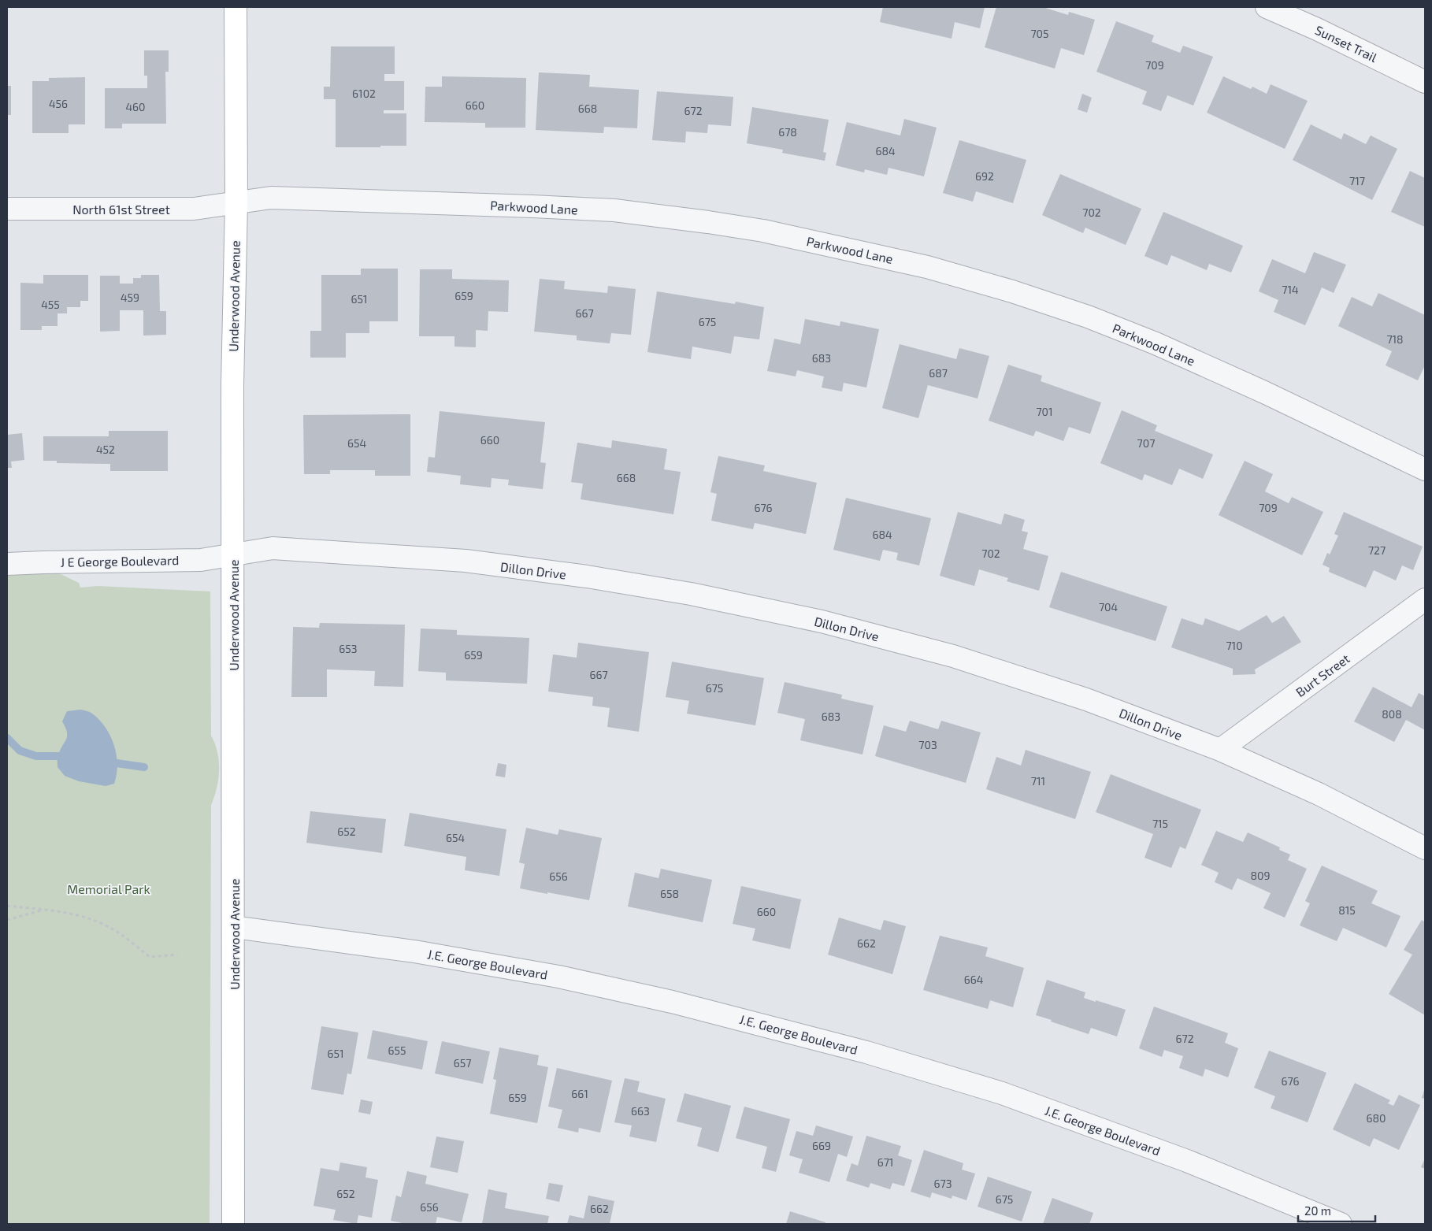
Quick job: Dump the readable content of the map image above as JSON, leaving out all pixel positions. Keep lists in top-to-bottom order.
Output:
{
  "streets": {
    "main road": ["Underwood Avenue"],
    "street": [
      "Sunset Trail",
      "Parkwood Lane",
      "North 61st Street",
      "J E George Boulevard",
      "Dillon Drive",
      "Burt Street",
      "J.E. George Boulevard"
    ]
  },
  "crossings": [
    ["Parkwood Lane", "North 61st Street"],
    ["Parkwood Lane", "Underwood Avenue"],
    ["North 61st Street", "Underwood Avenue"],
    ["Underwood Avenue", "J E George Boulevard"],
    ["Underwood Avenue", "Dillon Drive"],
    ["Underwood Avenue", "J.E. George Boulevard"],
    ["J E George Boulevard", "Dillon Drive"],
    ["Dillon Drive", "Burt Street"]
  ],
  "parks": ["Memorial Park"],
  "house_numbers": [
    "705",
    "709",
    "6102",
    "456",
    "660",
    "460",
    "668",
    "672",
    "678",
    "684",
    "692",
    "717",
    "702",
    "714",
    "659",
    "459",
    "651",
    "455",
    "667",
    "675",
    "718",
    "683",
    "687",
    "701",
    "660",
    "654",
    "707",
    "452",
    "668",
    "676",
    "709",
    "684",
    "727",
    "702",
    "704",
    "710",
    "653",
    "659",
    "667",
    "675",
    "808",
    "683",
    "703",
    "711",
    "715",
    "652",
    "654",
    "809",
    "656",
    "658",
    "815",
    "660",
    "662",
    "664",
    "672",
    "655",
    "651",
    "657",
    "676",
    "661",
    "659",
    "663",
    "680",
    "669",
    "671",
    "673",
    "652",
    "675",
    "656",
    "662"
  ],
  "scale_bar": "20 m"
}
